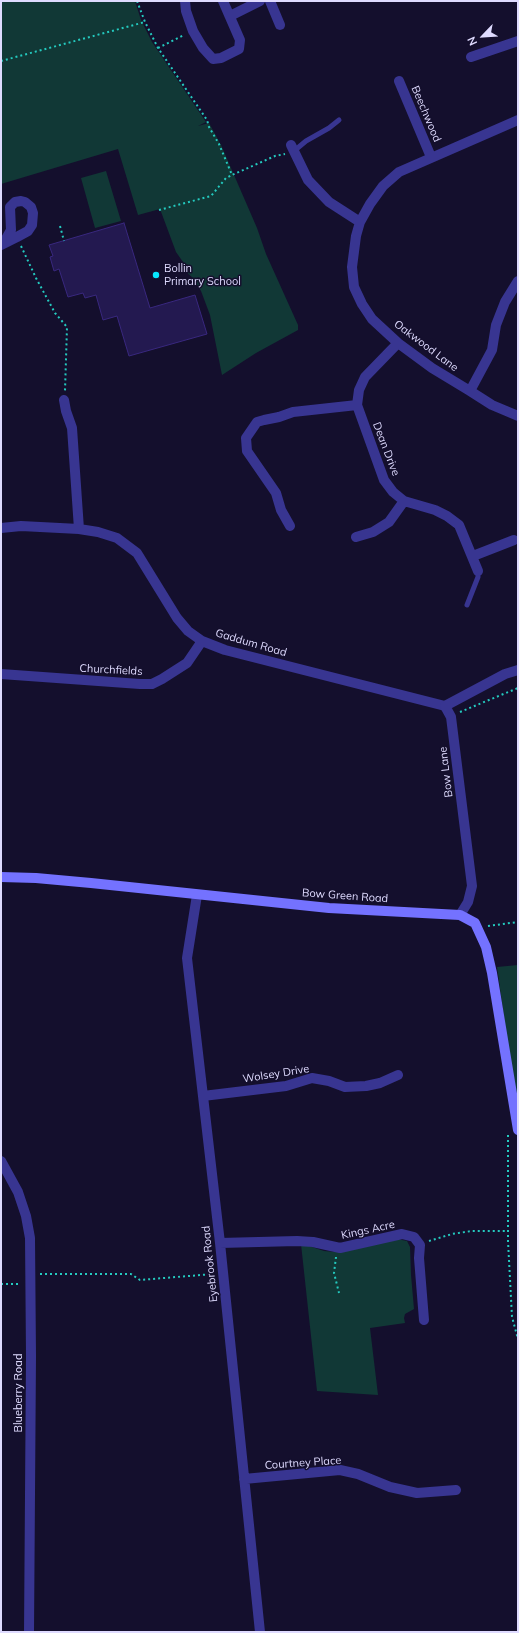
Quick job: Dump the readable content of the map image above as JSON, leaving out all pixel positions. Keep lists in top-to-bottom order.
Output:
{
  "streets": {
    "main road": ["Bow Green Road"],
    "street": [
      "Beechwood",
      "Oakwood Lane",
      "Dean Drive",
      "Gaddum Road",
      "Churchfields",
      "Bow Lane",
      "Wolsey Drive",
      "Kings Acre",
      "Eyebrook Road",
      "Blueberry Road",
      "Courtney Place"
    ]
  },
  "crossings": [
    ["Beechwood", "Oakwood Lane"],
    ["Gaddum Road", "Churchfields"],
    ["Gaddum Road", "Bow Lane"],
    ["Bow Lane", "Bow Green Road"],
    ["Bow Green Road", "Eyebrook Road"],
    ["Wolsey Drive", "Eyebrook Road"],
    ["Kings Acre", "Eyebrook Road"],
    ["Eyebrook Road", "Courtney Place"]
  ],
  "places": ["Bollin Primary School"],
  "north": "bottom left"
}
